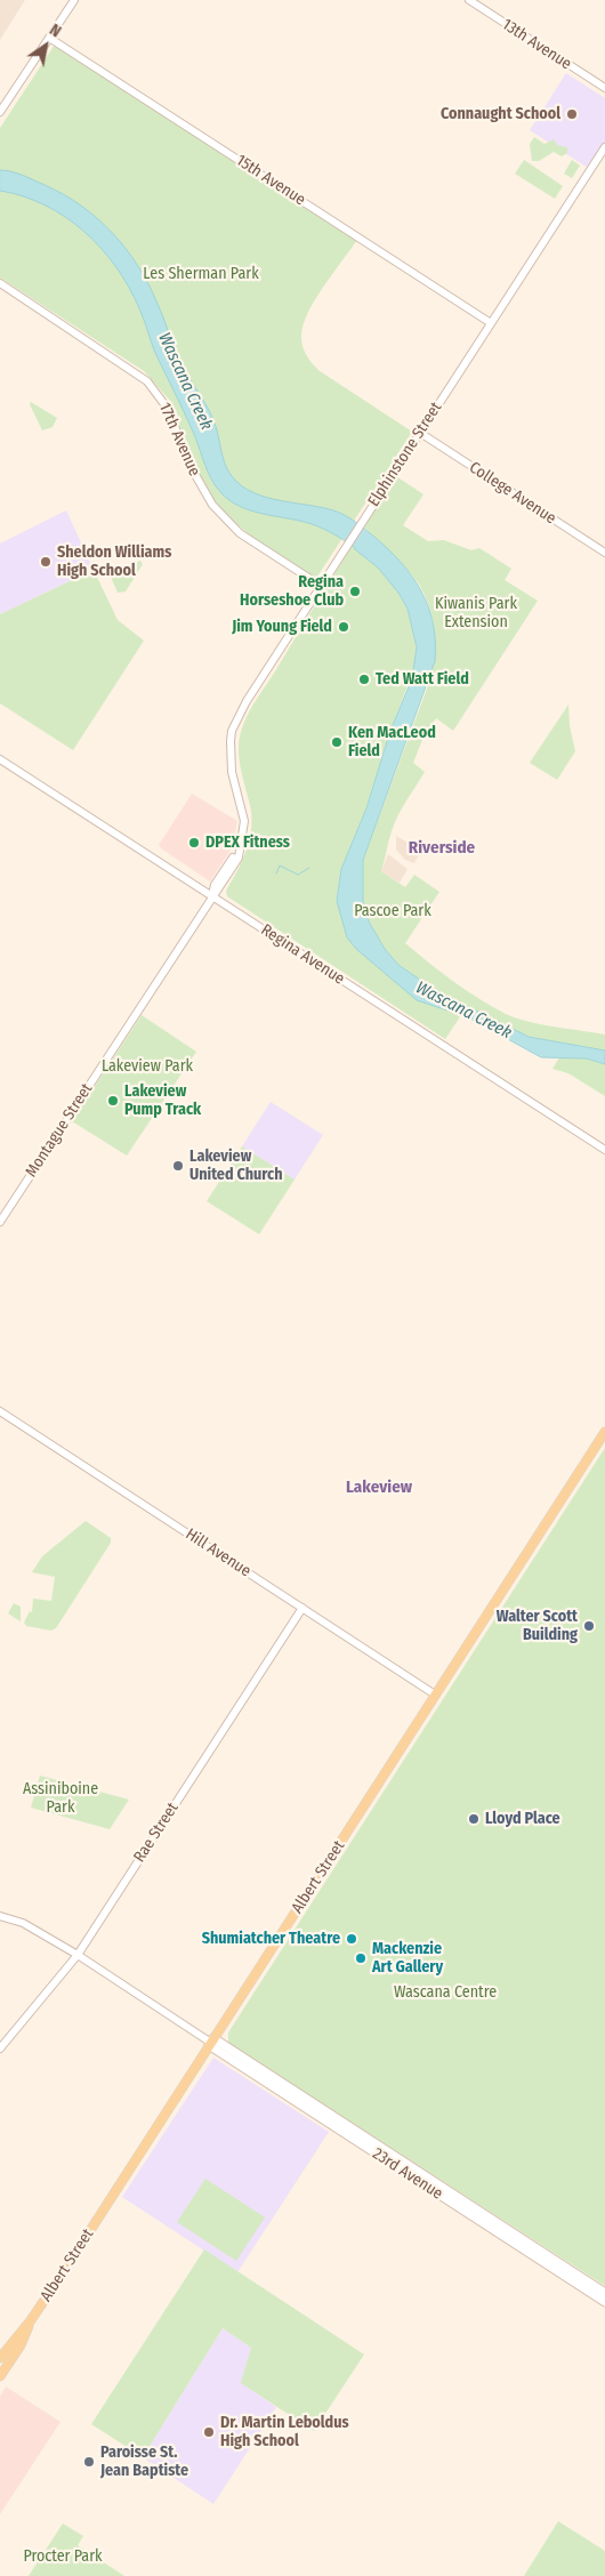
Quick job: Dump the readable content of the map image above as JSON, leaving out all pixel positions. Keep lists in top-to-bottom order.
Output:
{
  "streets": {
    "main road": ["Albert Street", "23rd Avenue"],
    "street": [
      "13th Avenue",
      "15th Avenue",
      "17th Avenue",
      "Elphinstone Street",
      "College Avenue",
      "Regina Avenue",
      "Montague Street",
      "Hill Avenue",
      "Rae Street"
    ]
  },
  "crossings": [
    ["15th Avenue", "Elphinstone Street"],
    ["17th Avenue", "Elphinstone Street"],
    ["Elphinstone Street", "College Avenue"],
    ["Elphinstone Street", "Montague Street"],
    ["Regina Avenue", "Montague Street"],
    ["Hill Avenue", "Rae Street"],
    ["Hill Avenue", "Albert Street"],
    ["Rae Street", "23rd Avenue"],
    ["Albert Street", "23rd Avenue"]
  ],
  "districts": ["Riverside", "Lakeview"],
  "water": ["Wascana Creek"],
  "parks": [
    "Les Sherman Park",
    "Kiwanis Park Extension",
    "Pascoe Park",
    "Lakeview Park",
    "Assiniboine Park",
    "Wascana Centre",
    "Procter Park"
  ],
  "places": [
    "Connaught School",
    "Sheldon Williams High School",
    "Regina Horseshoe Club",
    "Jim Young Field",
    "Ted Watt Field",
    "Ken MacLeod Field",
    "DPEX Fitness",
    "Lakeview Pump Track",
    "Lakeview United Church",
    "Walter Scott Building",
    "Lloyd Place",
    "Shumiatcher Theatre",
    "Mackenzie Art Gallery",
    "Dr. Martin Leboldus High School",
    "Paroisse St. Jean Baptiste"
  ],
  "north": "top right"
}
